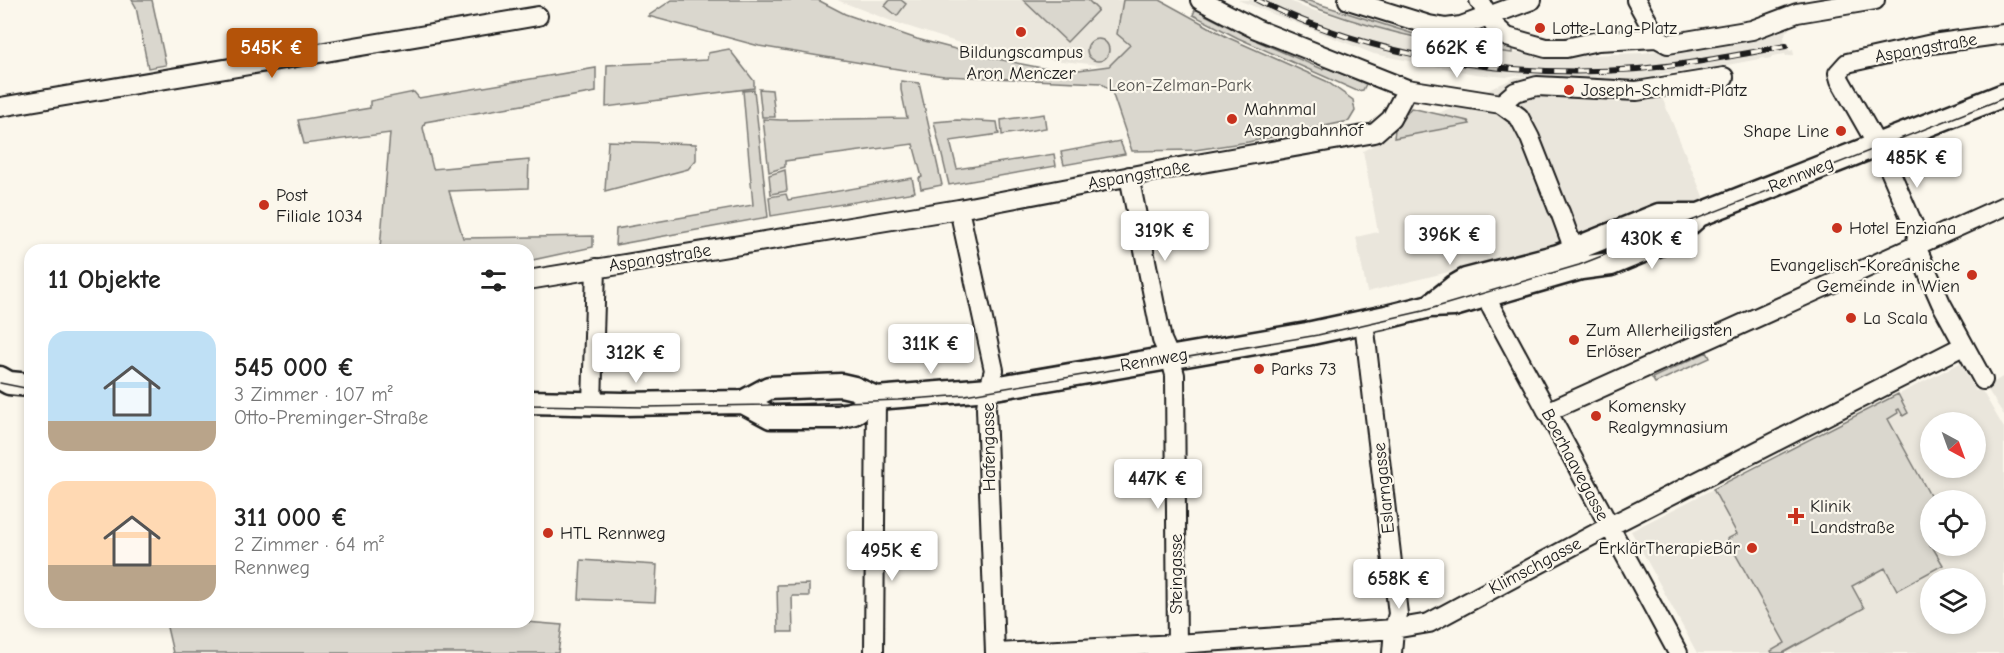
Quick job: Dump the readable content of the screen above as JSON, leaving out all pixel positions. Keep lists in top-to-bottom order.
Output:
{
  "streets": {
    "main road": ["Rennweg"],
    "street": [
      "Aspangstraße",
      "Hafengasse",
      "Boerhaavegasse",
      "Eslarngasse",
      "Klimschgasse",
      "Steingasse"
    ]
  },
  "crossings": [
    ["Aspangstraße", "Rennweg"],
    ["Aspangstraße", "Hafengasse"],
    ["Aspangstraße", "Steingasse"],
    ["Rennweg", "Hafengasse"],
    ["Rennweg", "Boerhaavegasse"],
    ["Rennweg", "Eslarngasse"],
    ["Rennweg", "Steingasse"],
    ["Hafengasse", "Klimschgasse"],
    ["Boerhaavegasse", "Klimschgasse"],
    ["Eslarngasse", "Klimschgasse"],
    ["Klimschgasse", "Steingasse"]
  ],
  "parks": ["Leon-Zelman-Park"],
  "places": {
    "other": [
      "Lotte-Lang-Platz",
      "Bildungscampus Aron Menczer",
      "Joseph-Schmidt-Platz",
      "Mahnmal Aspangbahnhof",
      "Shape Line",
      "Post Filiale 1034",
      "Hotel Enziana",
      "Evangelisch-Koreanische Gemeinde in Wien",
      "La Scala",
      "Zum Allerheiligsten Erlöser",
      "Parks 73",
      "Komensky Realgymnasium",
      "HTL Rennweg",
      "ErklärTherapieBär"
    ],
    "health": ["Klinik Landstraße"]
  },
  "north": "bottom right",
  "page": {
    "price": [
      "545K €",
      "662K €",
      "485K €",
      "319K €",
      "396K €",
      "430K €",
      "311K €",
      "312K €",
      "447K €",
      "495K €",
      "658K €"
    ],
    "heading": "11 Objekte",
    "list": [
      {
        "name": "545 000 €",
        "note": "3 Zimmer · 107 m² · Otto-Preminger-Straße"
      },
      {
        "name": "311 000 €",
        "note": "2 Zimmer · 64 m² · Rennweg"
      }
    ]
  }
}
